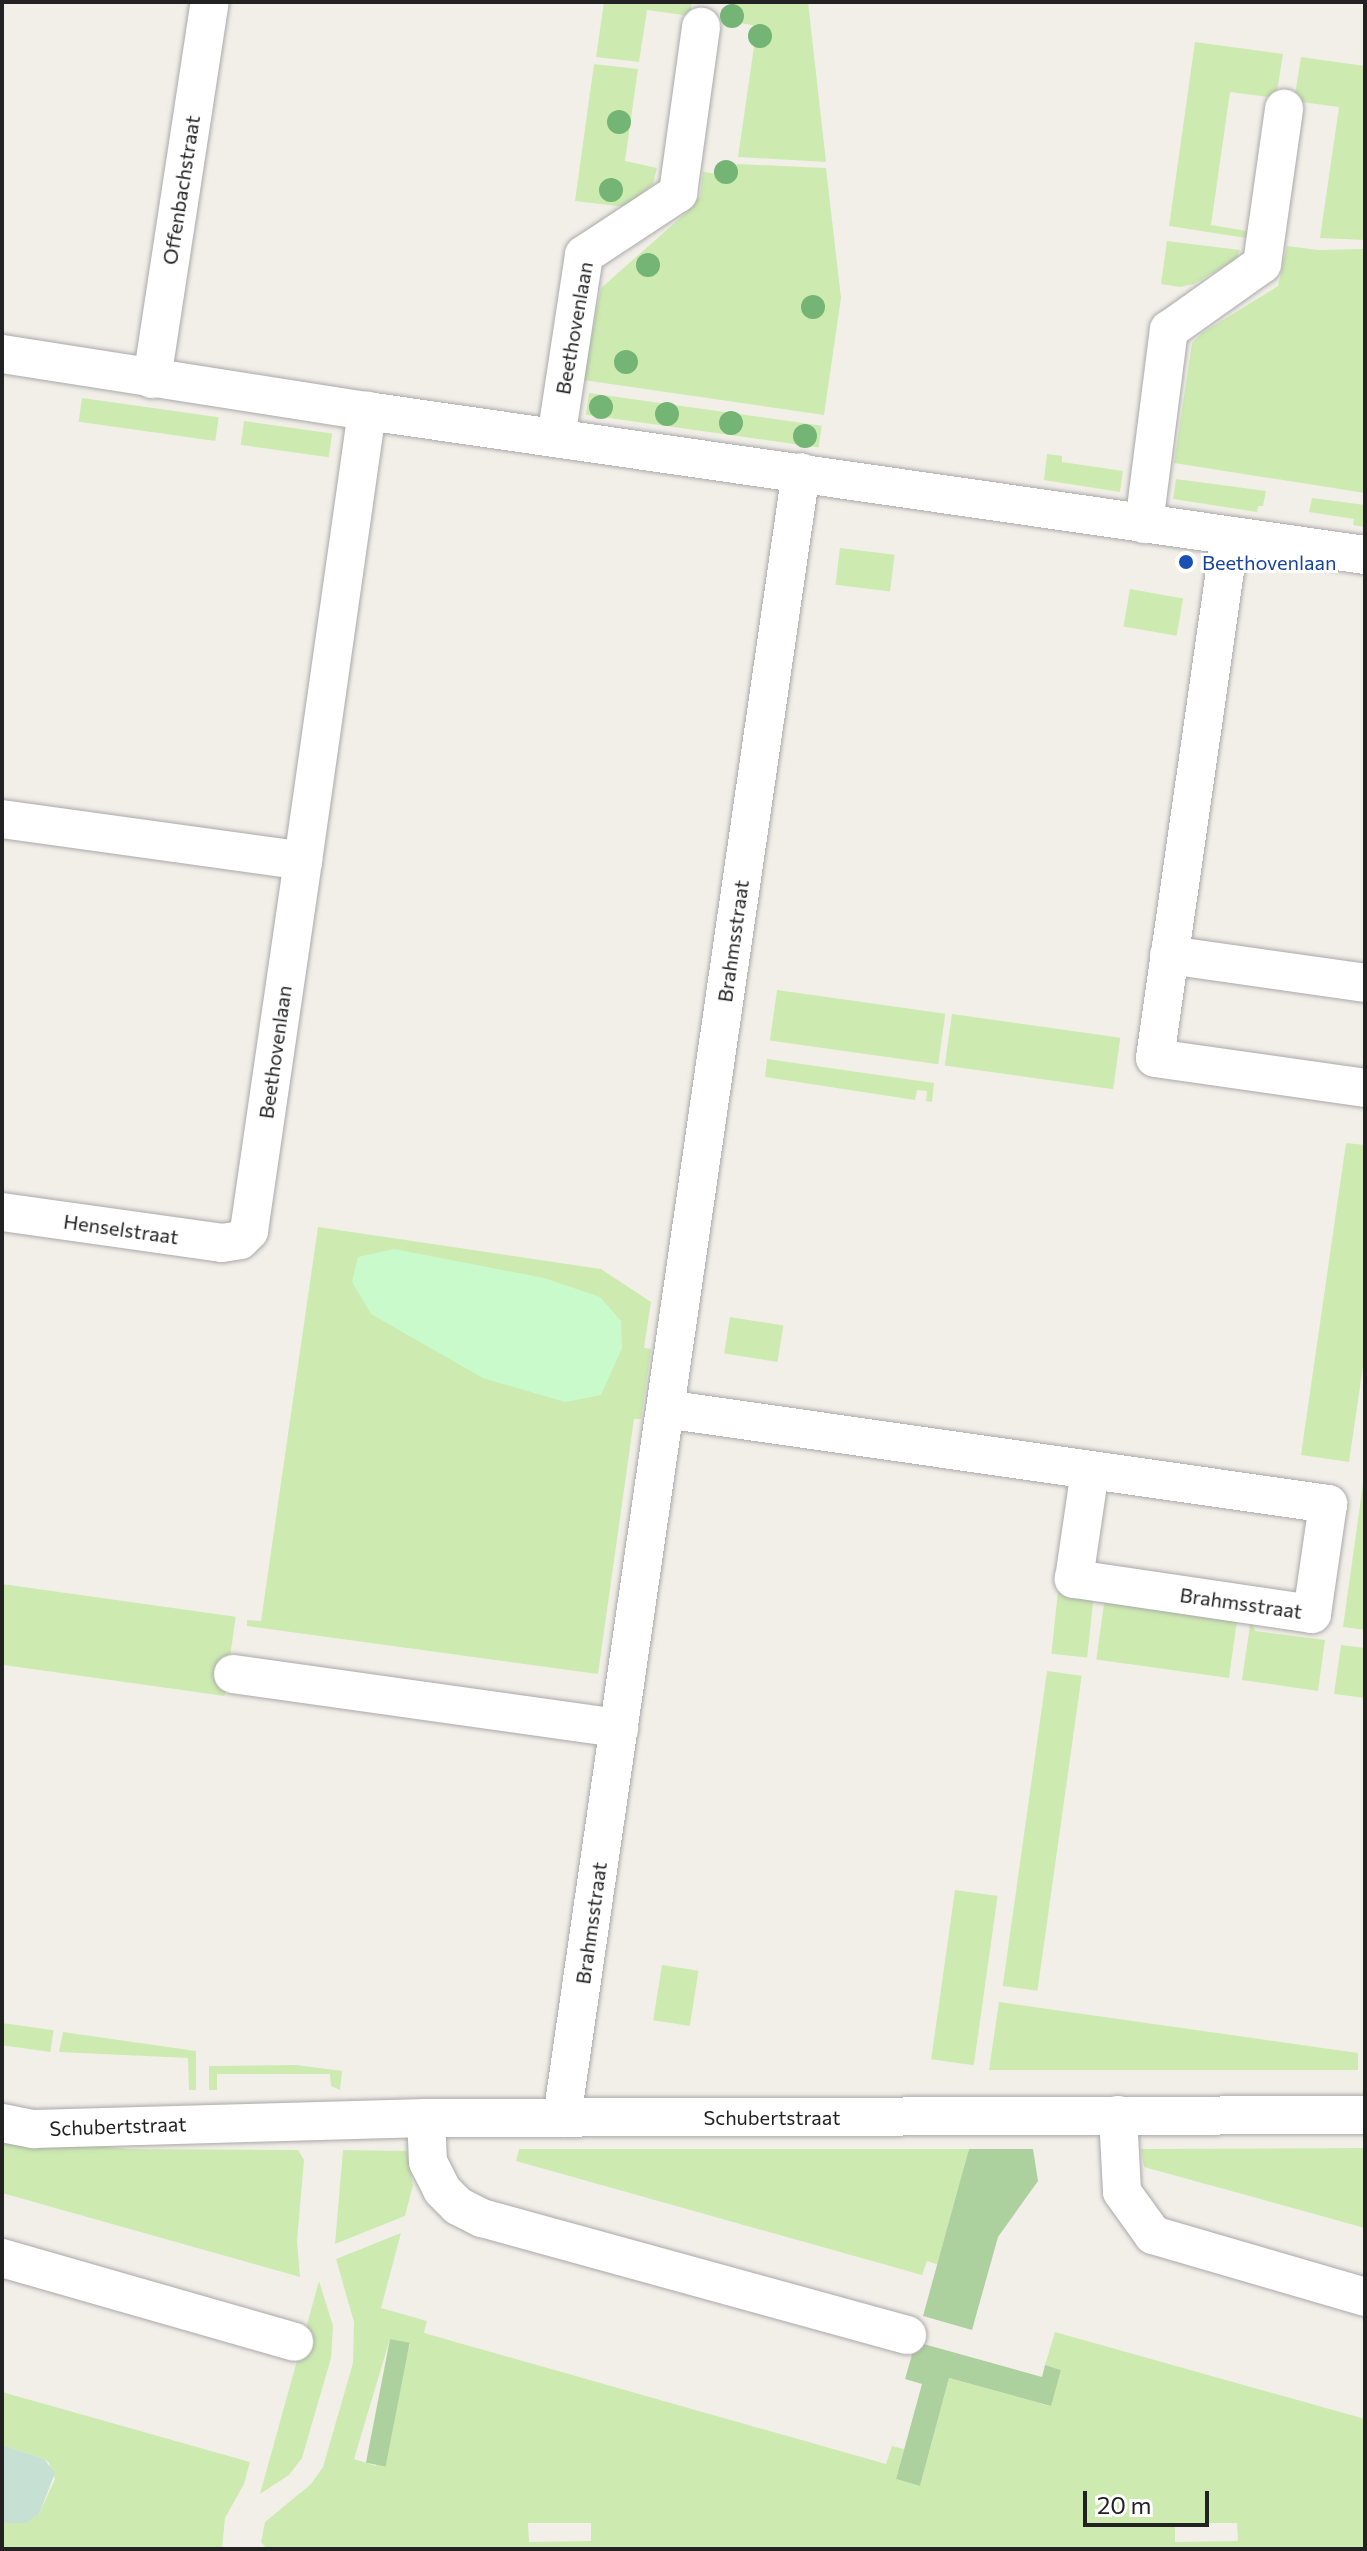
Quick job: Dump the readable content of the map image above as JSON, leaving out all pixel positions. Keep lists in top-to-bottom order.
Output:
{
  "streets": {
    "street": [
      "Offenbachstraat",
      "Beethovenlaan",
      "Brahmsstraat",
      "Henselstraat",
      "Schubertstraat"
    ]
  },
  "crossings": [
    ["Beethovenlaan", "Henselstraat"],
    ["Brahmsstraat", "Schubertstraat"]
  ],
  "places": ["Beethovenlaan"],
  "scale_bar": "20 m"
}
